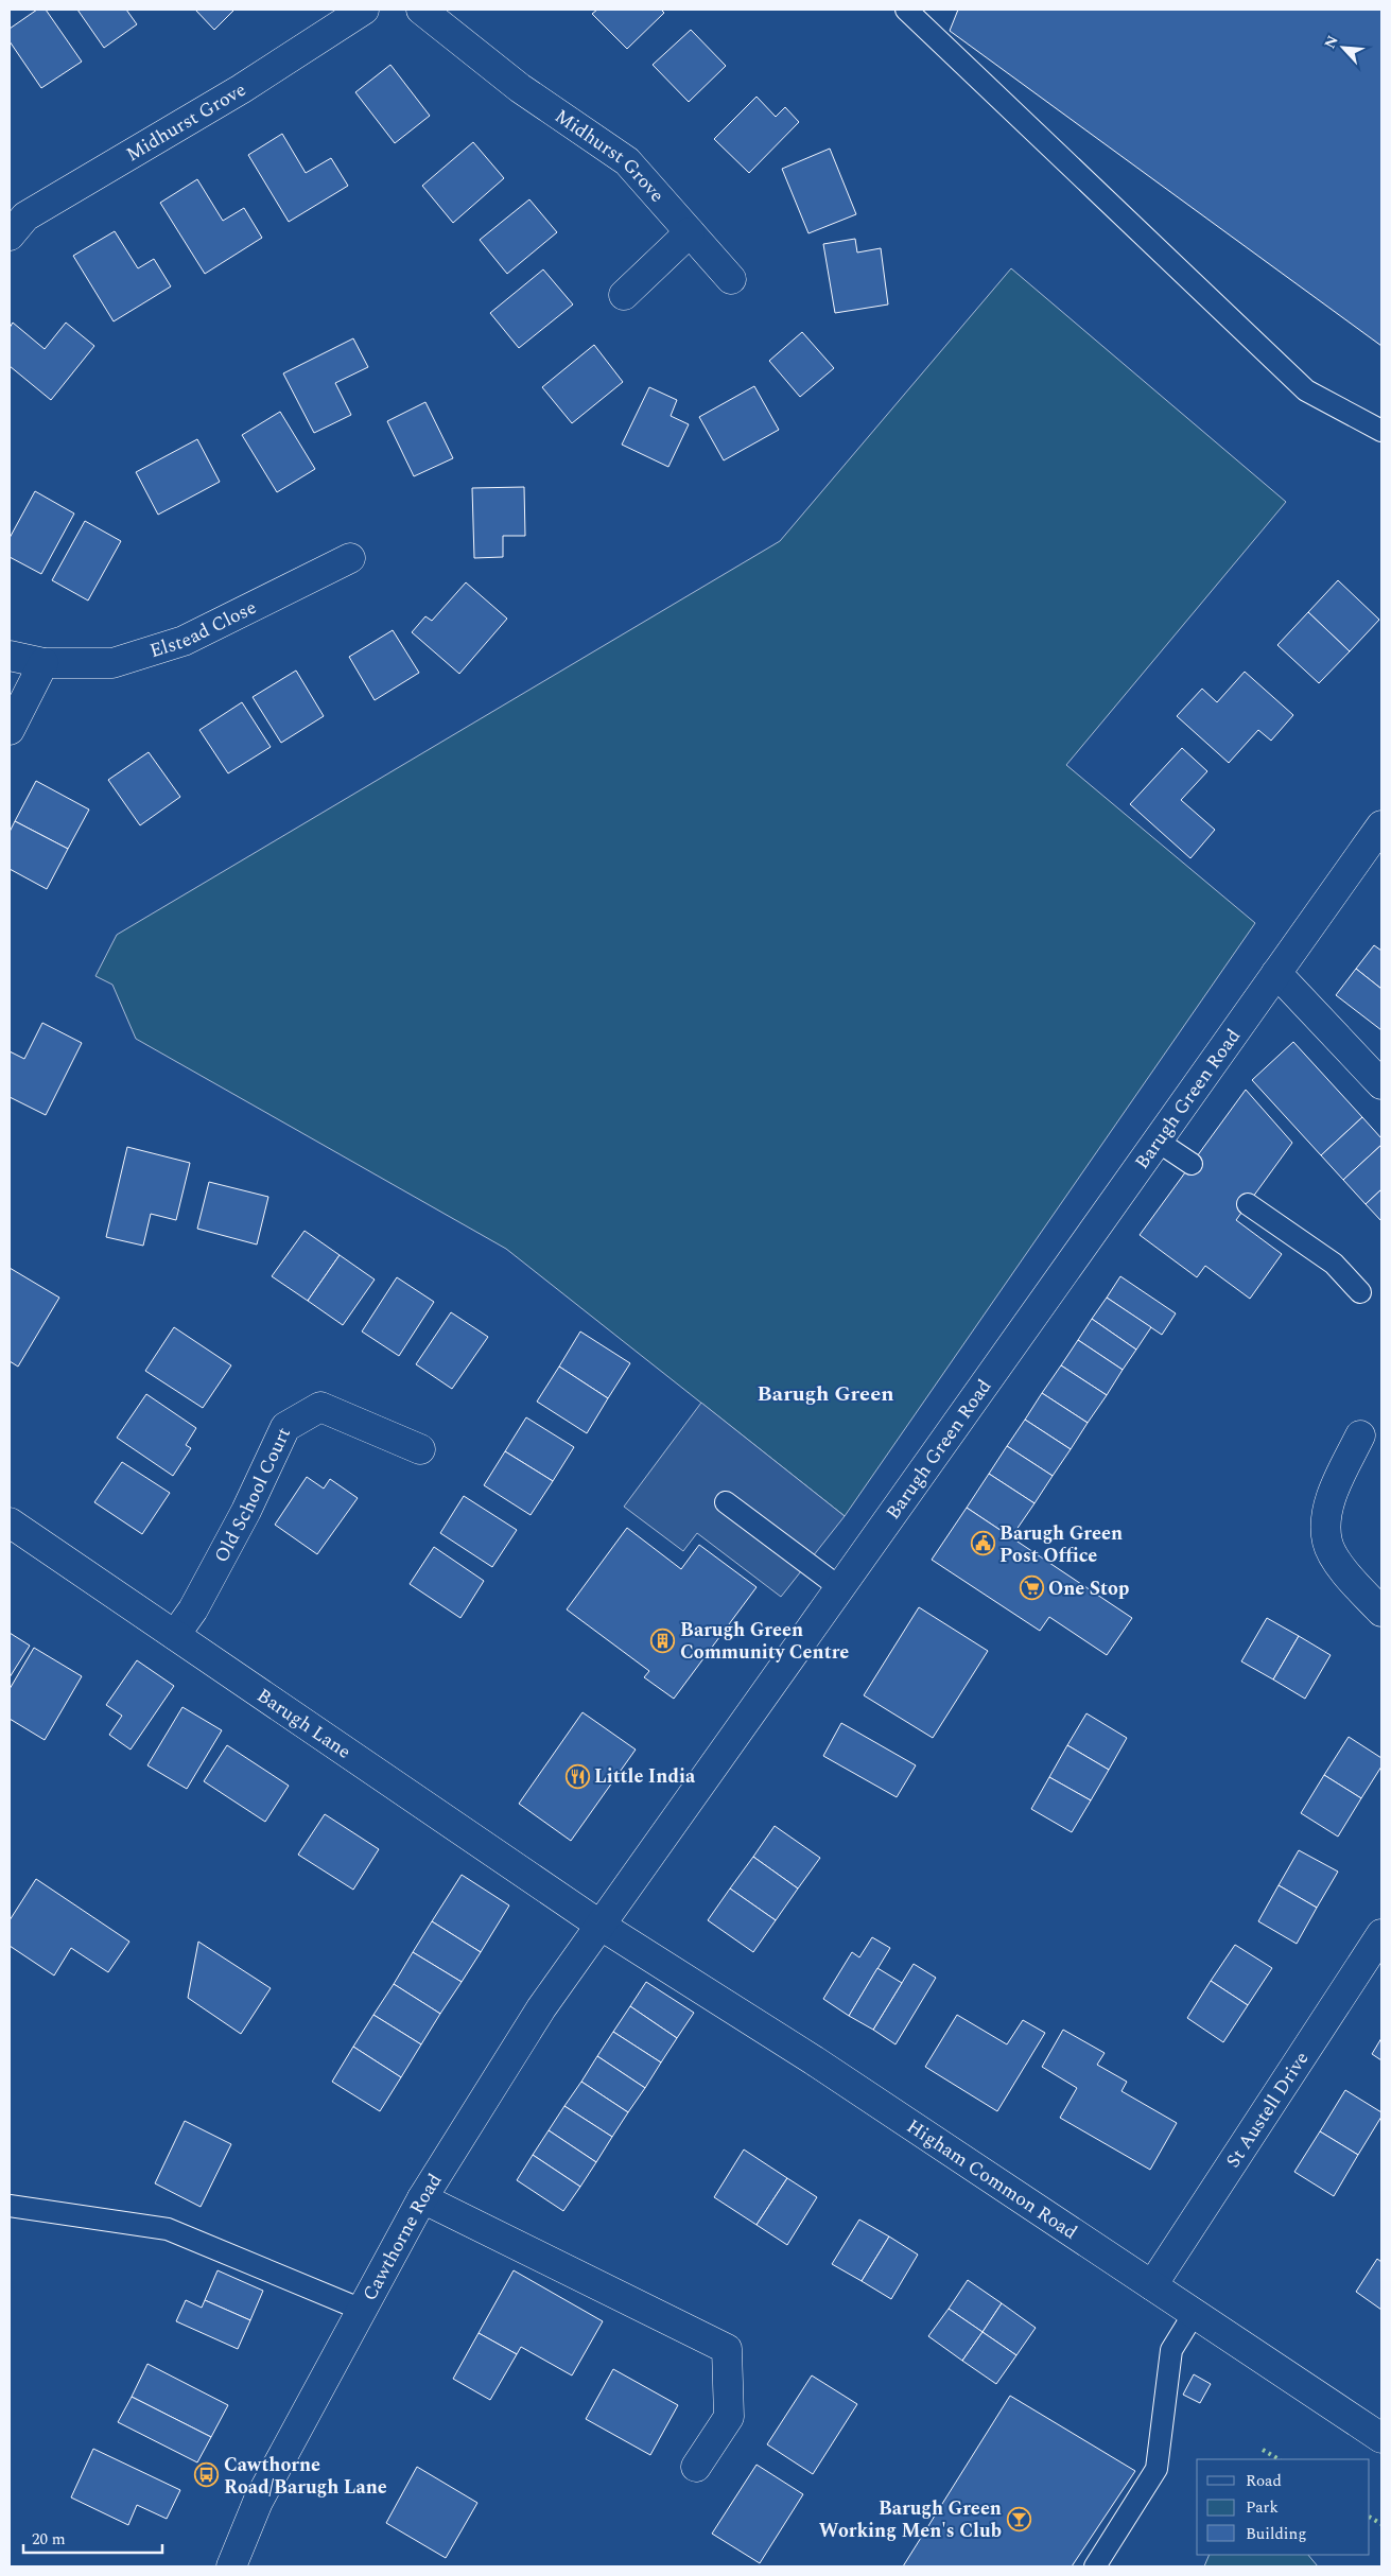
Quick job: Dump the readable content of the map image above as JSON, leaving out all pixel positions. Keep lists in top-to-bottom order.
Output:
{
  "streets": {
    "street": [
      "Midhurst Grove",
      "Elstead Close",
      "Barugh Green Road",
      "Old School Court",
      "Barugh Lane",
      "St Austell Drive",
      "Higham Common Road",
      "Cawthorne Road"
    ]
  },
  "crossings": [
    ["Barugh Green Road", "Barugh Lane"],
    ["Barugh Green Road", "Higham Common Road"],
    ["Barugh Green Road", "Cawthorne Road"],
    ["Old School Court", "Barugh Lane"],
    ["Barugh Lane", "Higham Common Road"],
    ["Barugh Lane", "Cawthorne Road"],
    ["St Austell Drive", "Higham Common Road"],
    ["Higham Common Road", "Cawthorne Road"]
  ],
  "districts": ["Barugh Green"],
  "places": {
    "public building": ["Barugh Green Post Office"],
    "supermarket": ["One Stop"],
    "building": ["Barugh Green Community Centre"],
    "restaurant": ["Little India"],
    "bus stop": ["Cawthorne Road/Barugh Lane"],
    "bar": ["Barugh Green Working Men's Club"]
  },
  "legend": ["Road", "Park", "Building"],
  "scale_bar": "20 m",
  "north": "top left"
}
